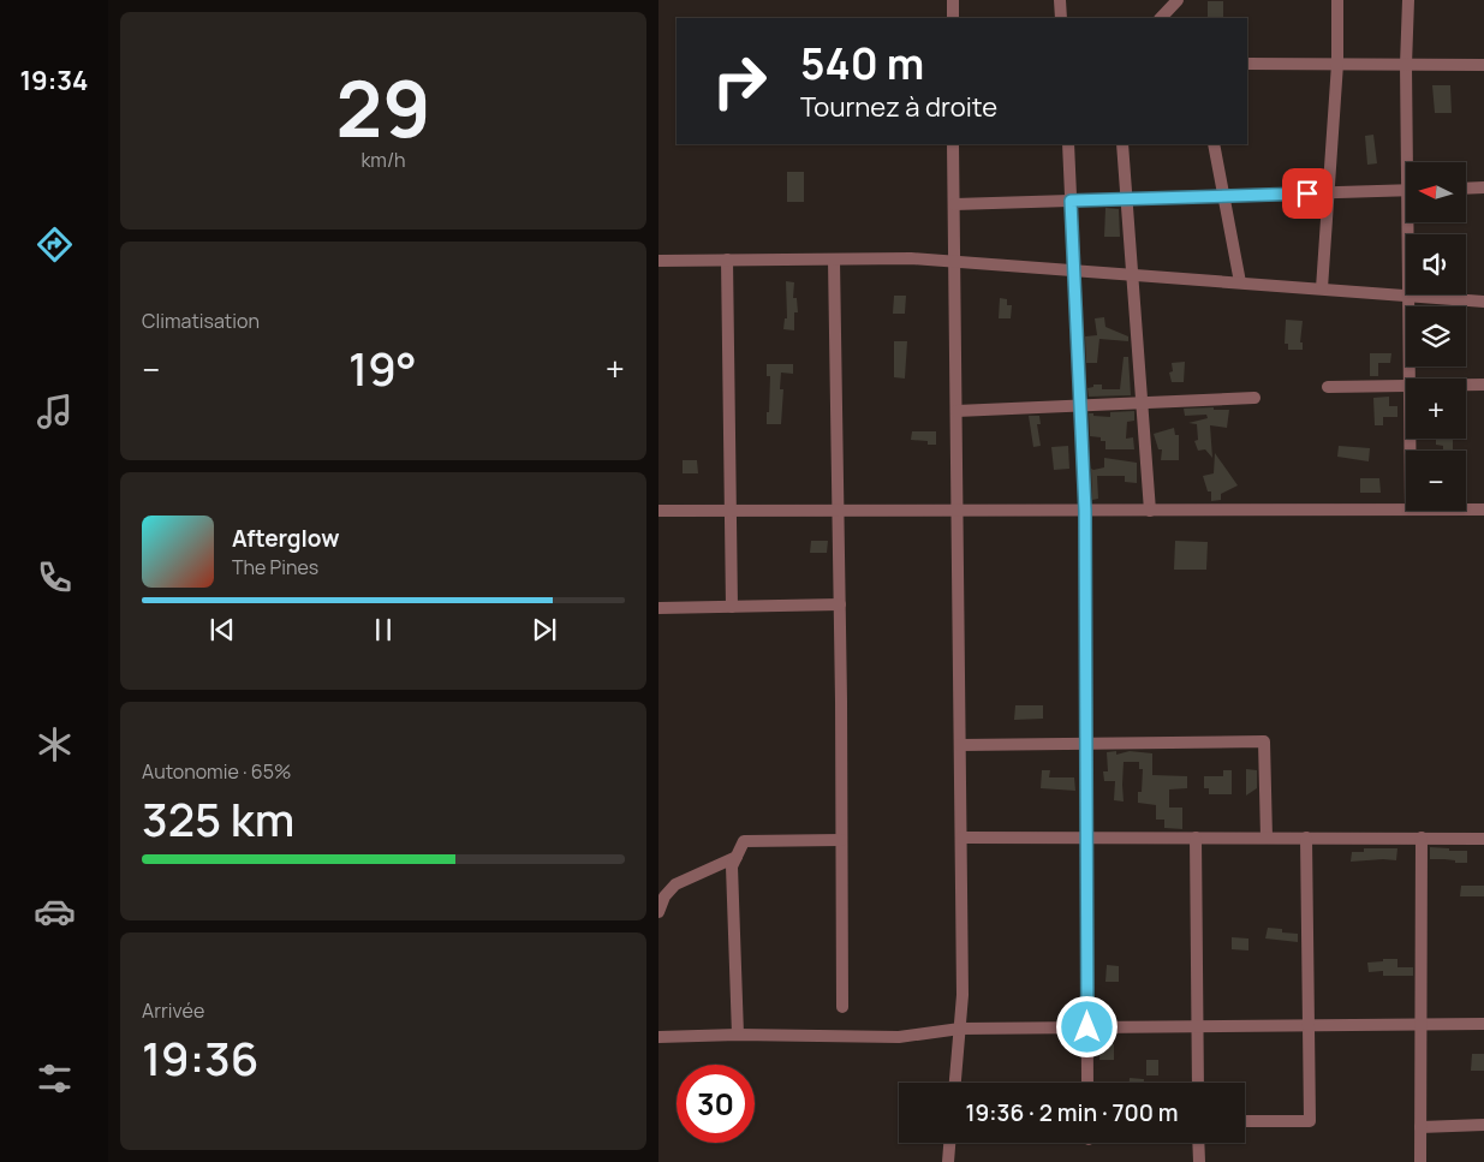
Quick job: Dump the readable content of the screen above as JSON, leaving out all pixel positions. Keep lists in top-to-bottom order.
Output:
{
  "north": "left",
  "page": {
    "tabs": "19:34",
    "tile": [
      ["29", "km/h"],
      "Climatisation",
      ["Autonomie · 65%", "325 km"],
      ["Arrivée", "19:36"]
    ],
    "turn": ["540 m", "Tournez à droite"],
    "map_buttons": ["+", "−"],
    "heat": ["−", "19°", "+"],
    "song": ["Afterglow", "The Pines"],
    "limit": "30",
    "trip": "19:36 · 2 min · 700 m"
  }
}
